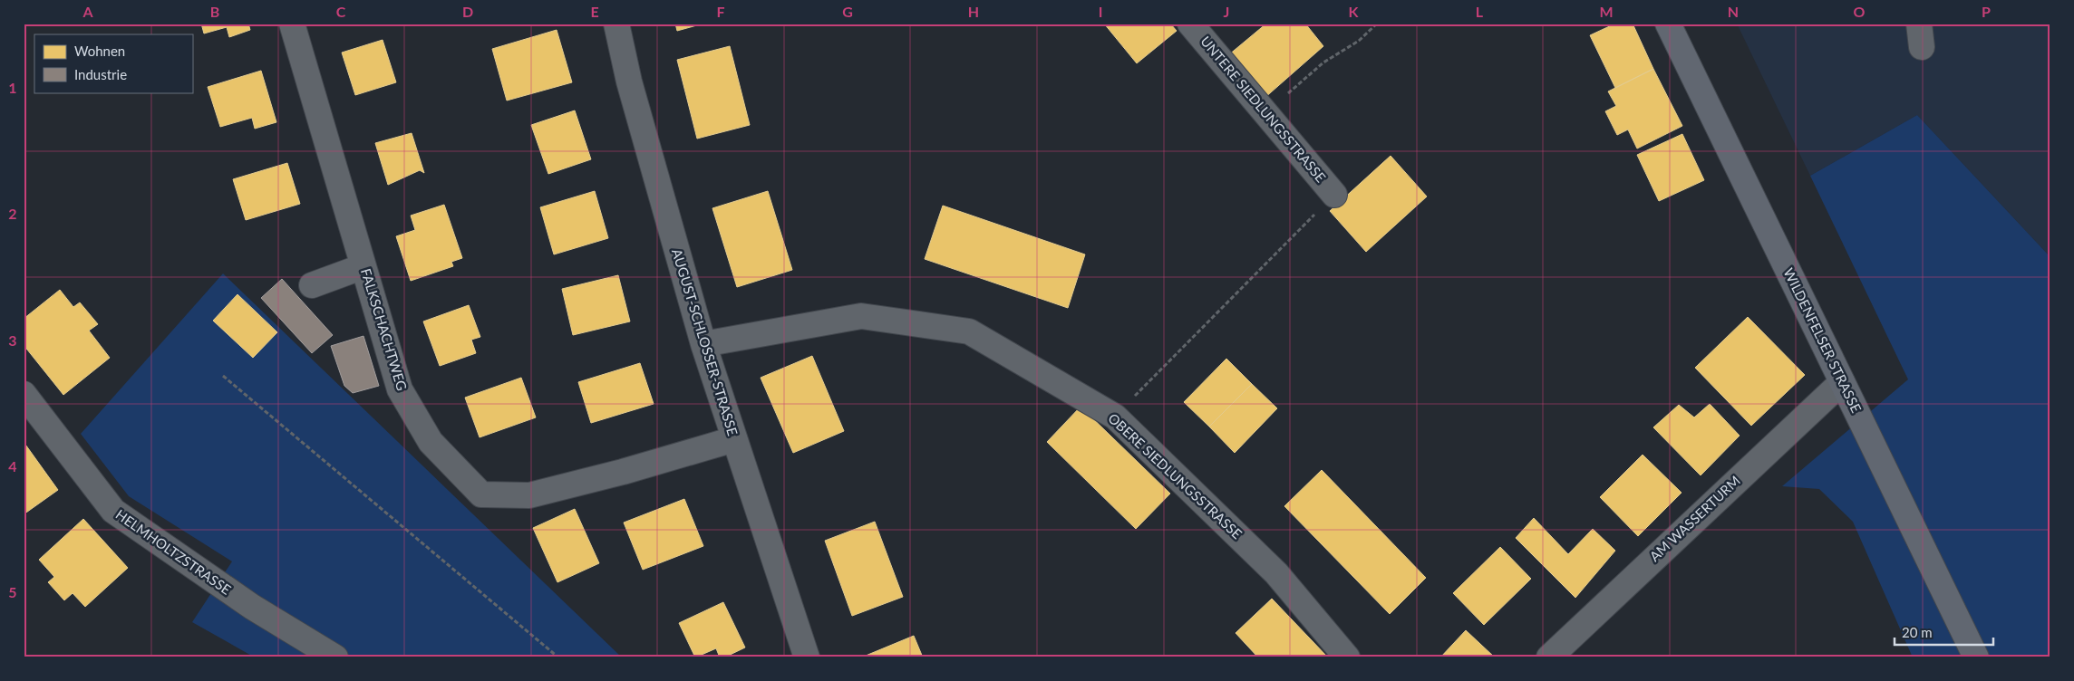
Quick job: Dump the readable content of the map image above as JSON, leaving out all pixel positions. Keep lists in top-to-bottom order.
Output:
{
  "streets": {
    "main road": ["WILDENFELSER STRASSE"],
    "street": [
      "UNTERE SIEDLUNGSSTRASSE",
      "FALKSCHACHTWEG",
      "AUGUST-SCHLOSSER-STRASSE",
      "OBERE SIEDLUNGSSTRASSE",
      "AM WASSERTURM",
      "HELMHOLTZSTRASSE"
    ]
  },
  "crossings": [
    ["FALKSCHACHTWEG", "AUGUST-SCHLOSSER-STRASSE"],
    ["WILDENFELSER STRASSE", "AM WASSERTURM"],
    ["AUGUST-SCHLOSSER-STRASSE", "OBERE SIEDLUNGSSTRASSE"]
  ],
  "legend": ["Wohnen", "Industrie"],
  "scale_bar": "20 m",
  "grid": {
    "columns": [
      "A",
      "B",
      "C",
      "D",
      "E",
      "F",
      "G",
      "H",
      "I",
      "J",
      "K",
      "L",
      "M",
      "N",
      "O",
      "P"
    ],
    "rows": [
      "1",
      "2",
      "3",
      "4",
      "5"
    ]
  }
}
